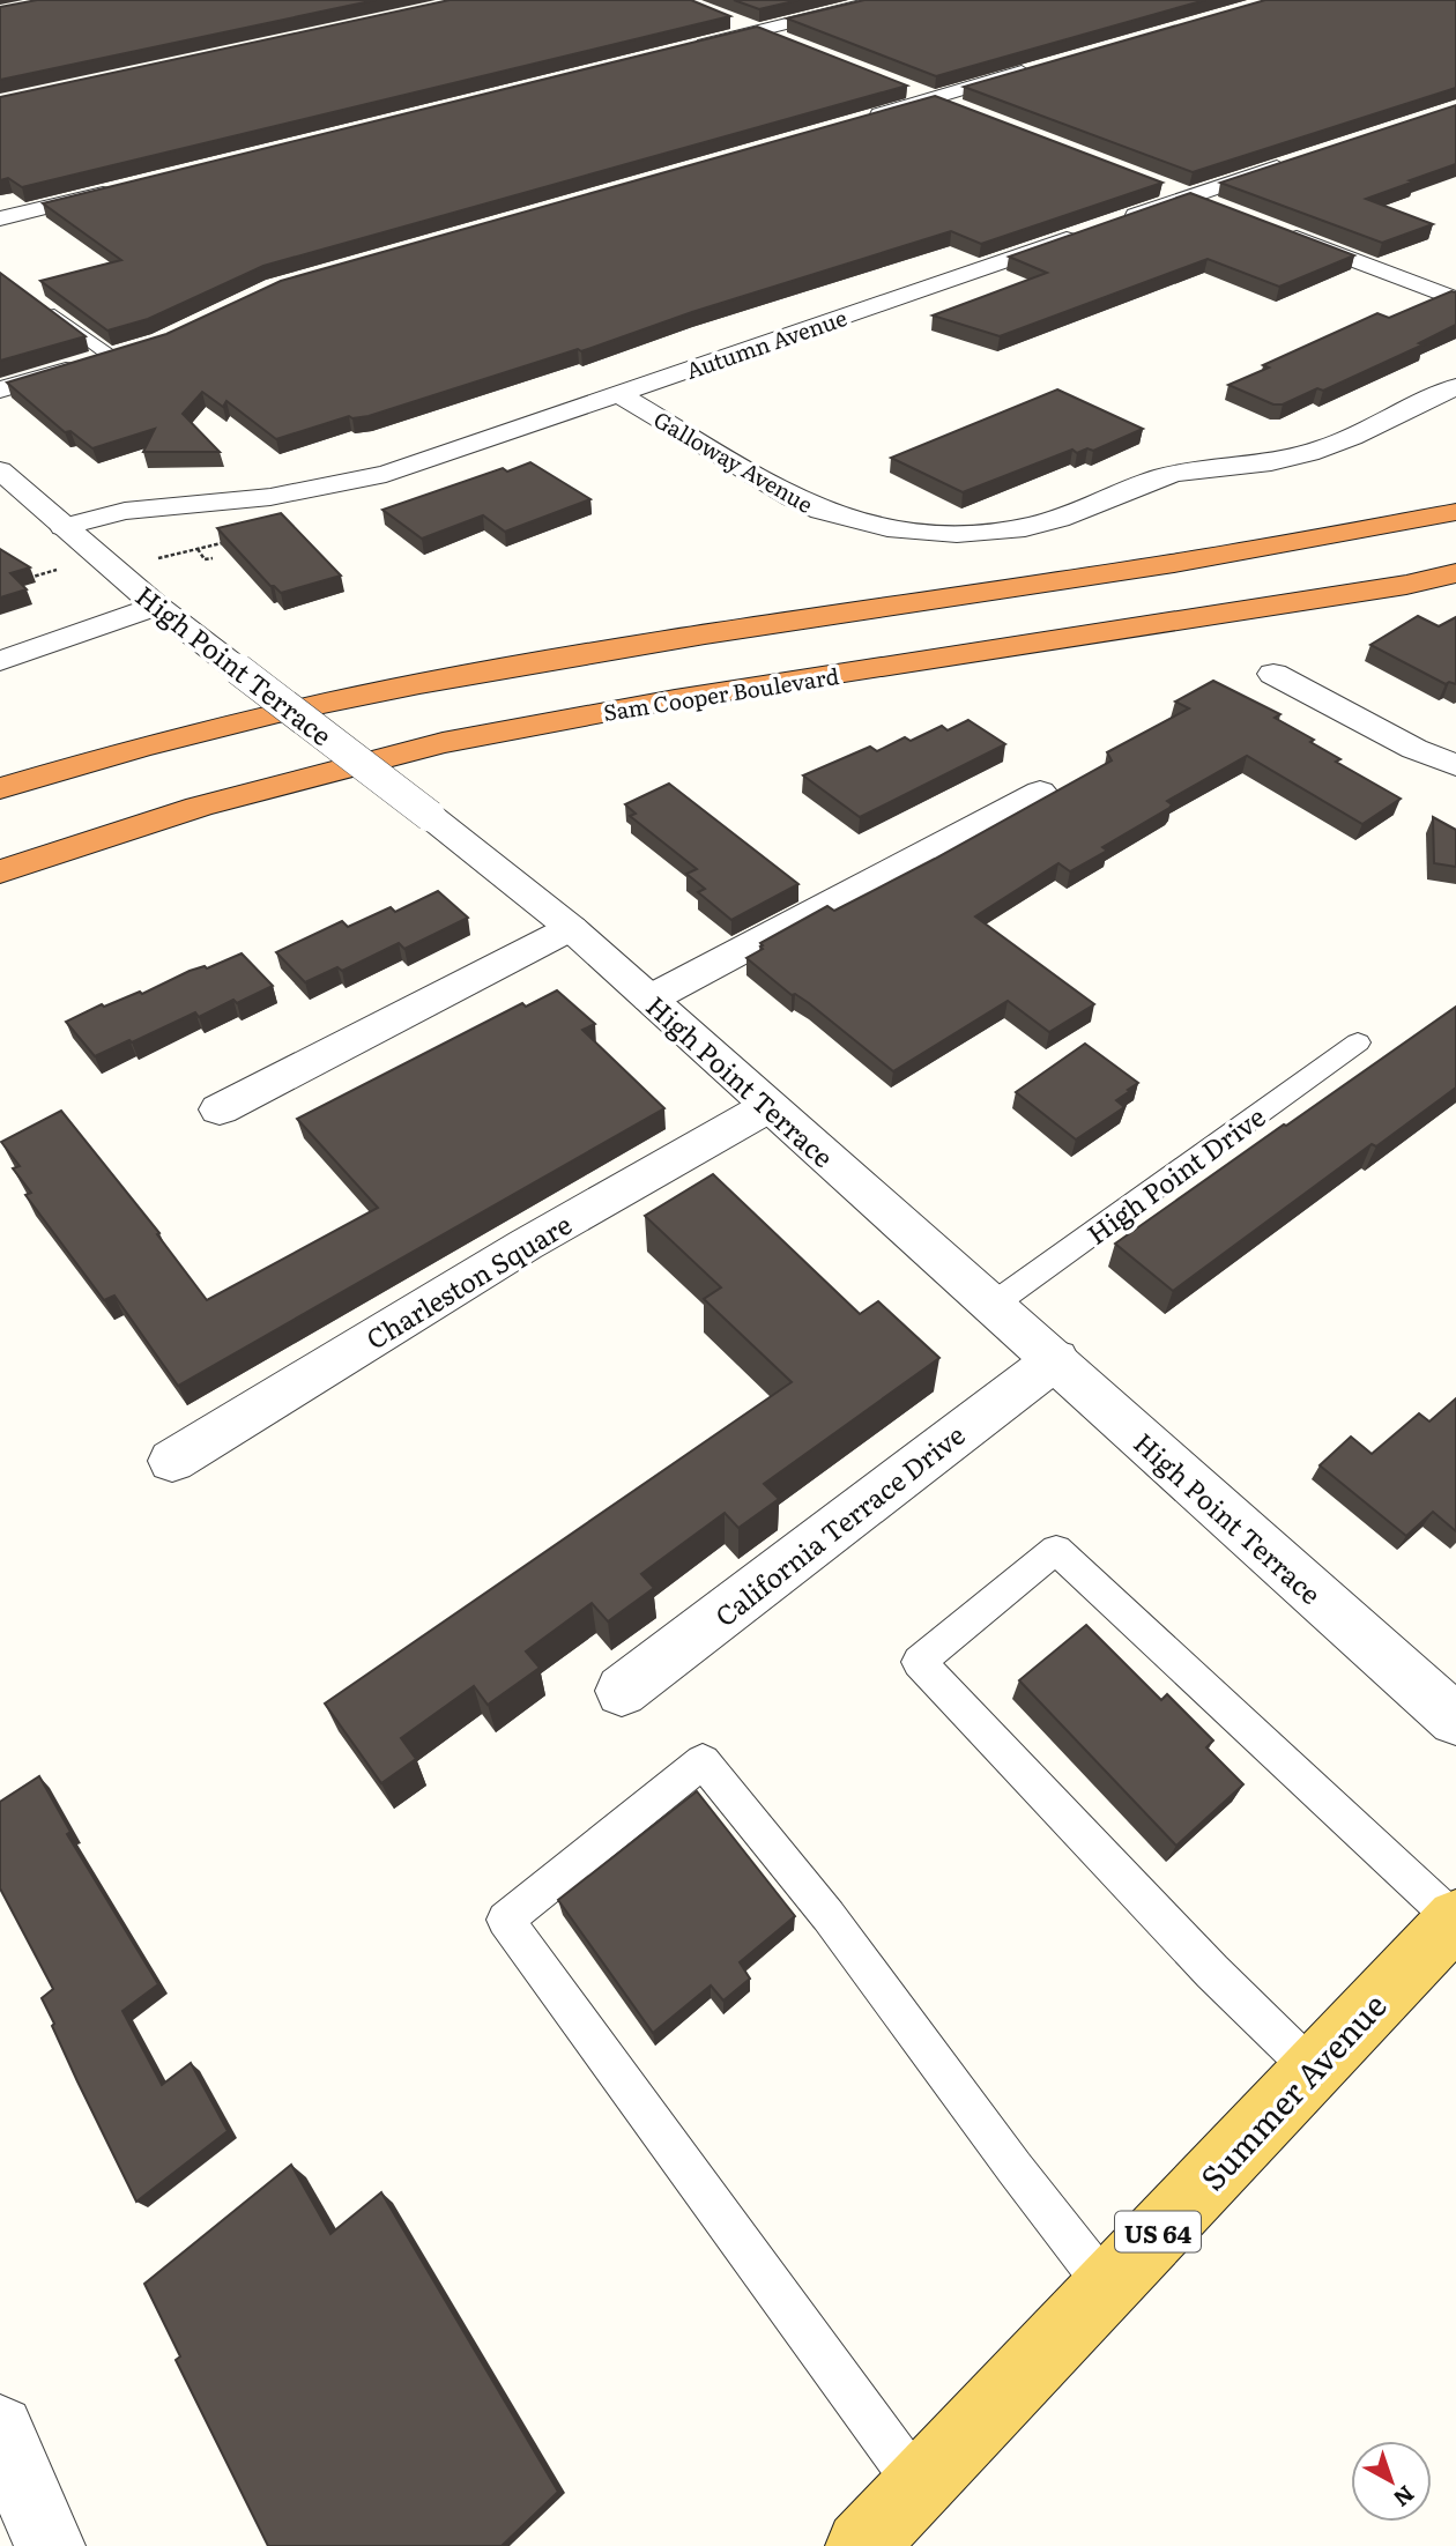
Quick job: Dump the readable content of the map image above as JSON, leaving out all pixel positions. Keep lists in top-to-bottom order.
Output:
{
  "streets": {
    "highway": ["Sam Cooper Boulevard"],
    "main road": ["Summer Avenue", "US 64"],
    "street": [
      "Autumn Avenue",
      "Galloway Avenue",
      "High Point Terrace",
      "Charleston Square",
      "California Terrace Drive"
    ],
    "lane": ["High Point Drive"]
  },
  "crossings": [
    ["Autumn Avenue", "Galloway Avenue"],
    ["Autumn Avenue", "High Point Terrace"],
    ["High Point Terrace", "High Point Drive"],
    ["High Point Terrace", "Charleston Square"],
    ["High Point Terrace", "California Terrace Drive"]
  ],
  "north": "bottom right"
}
